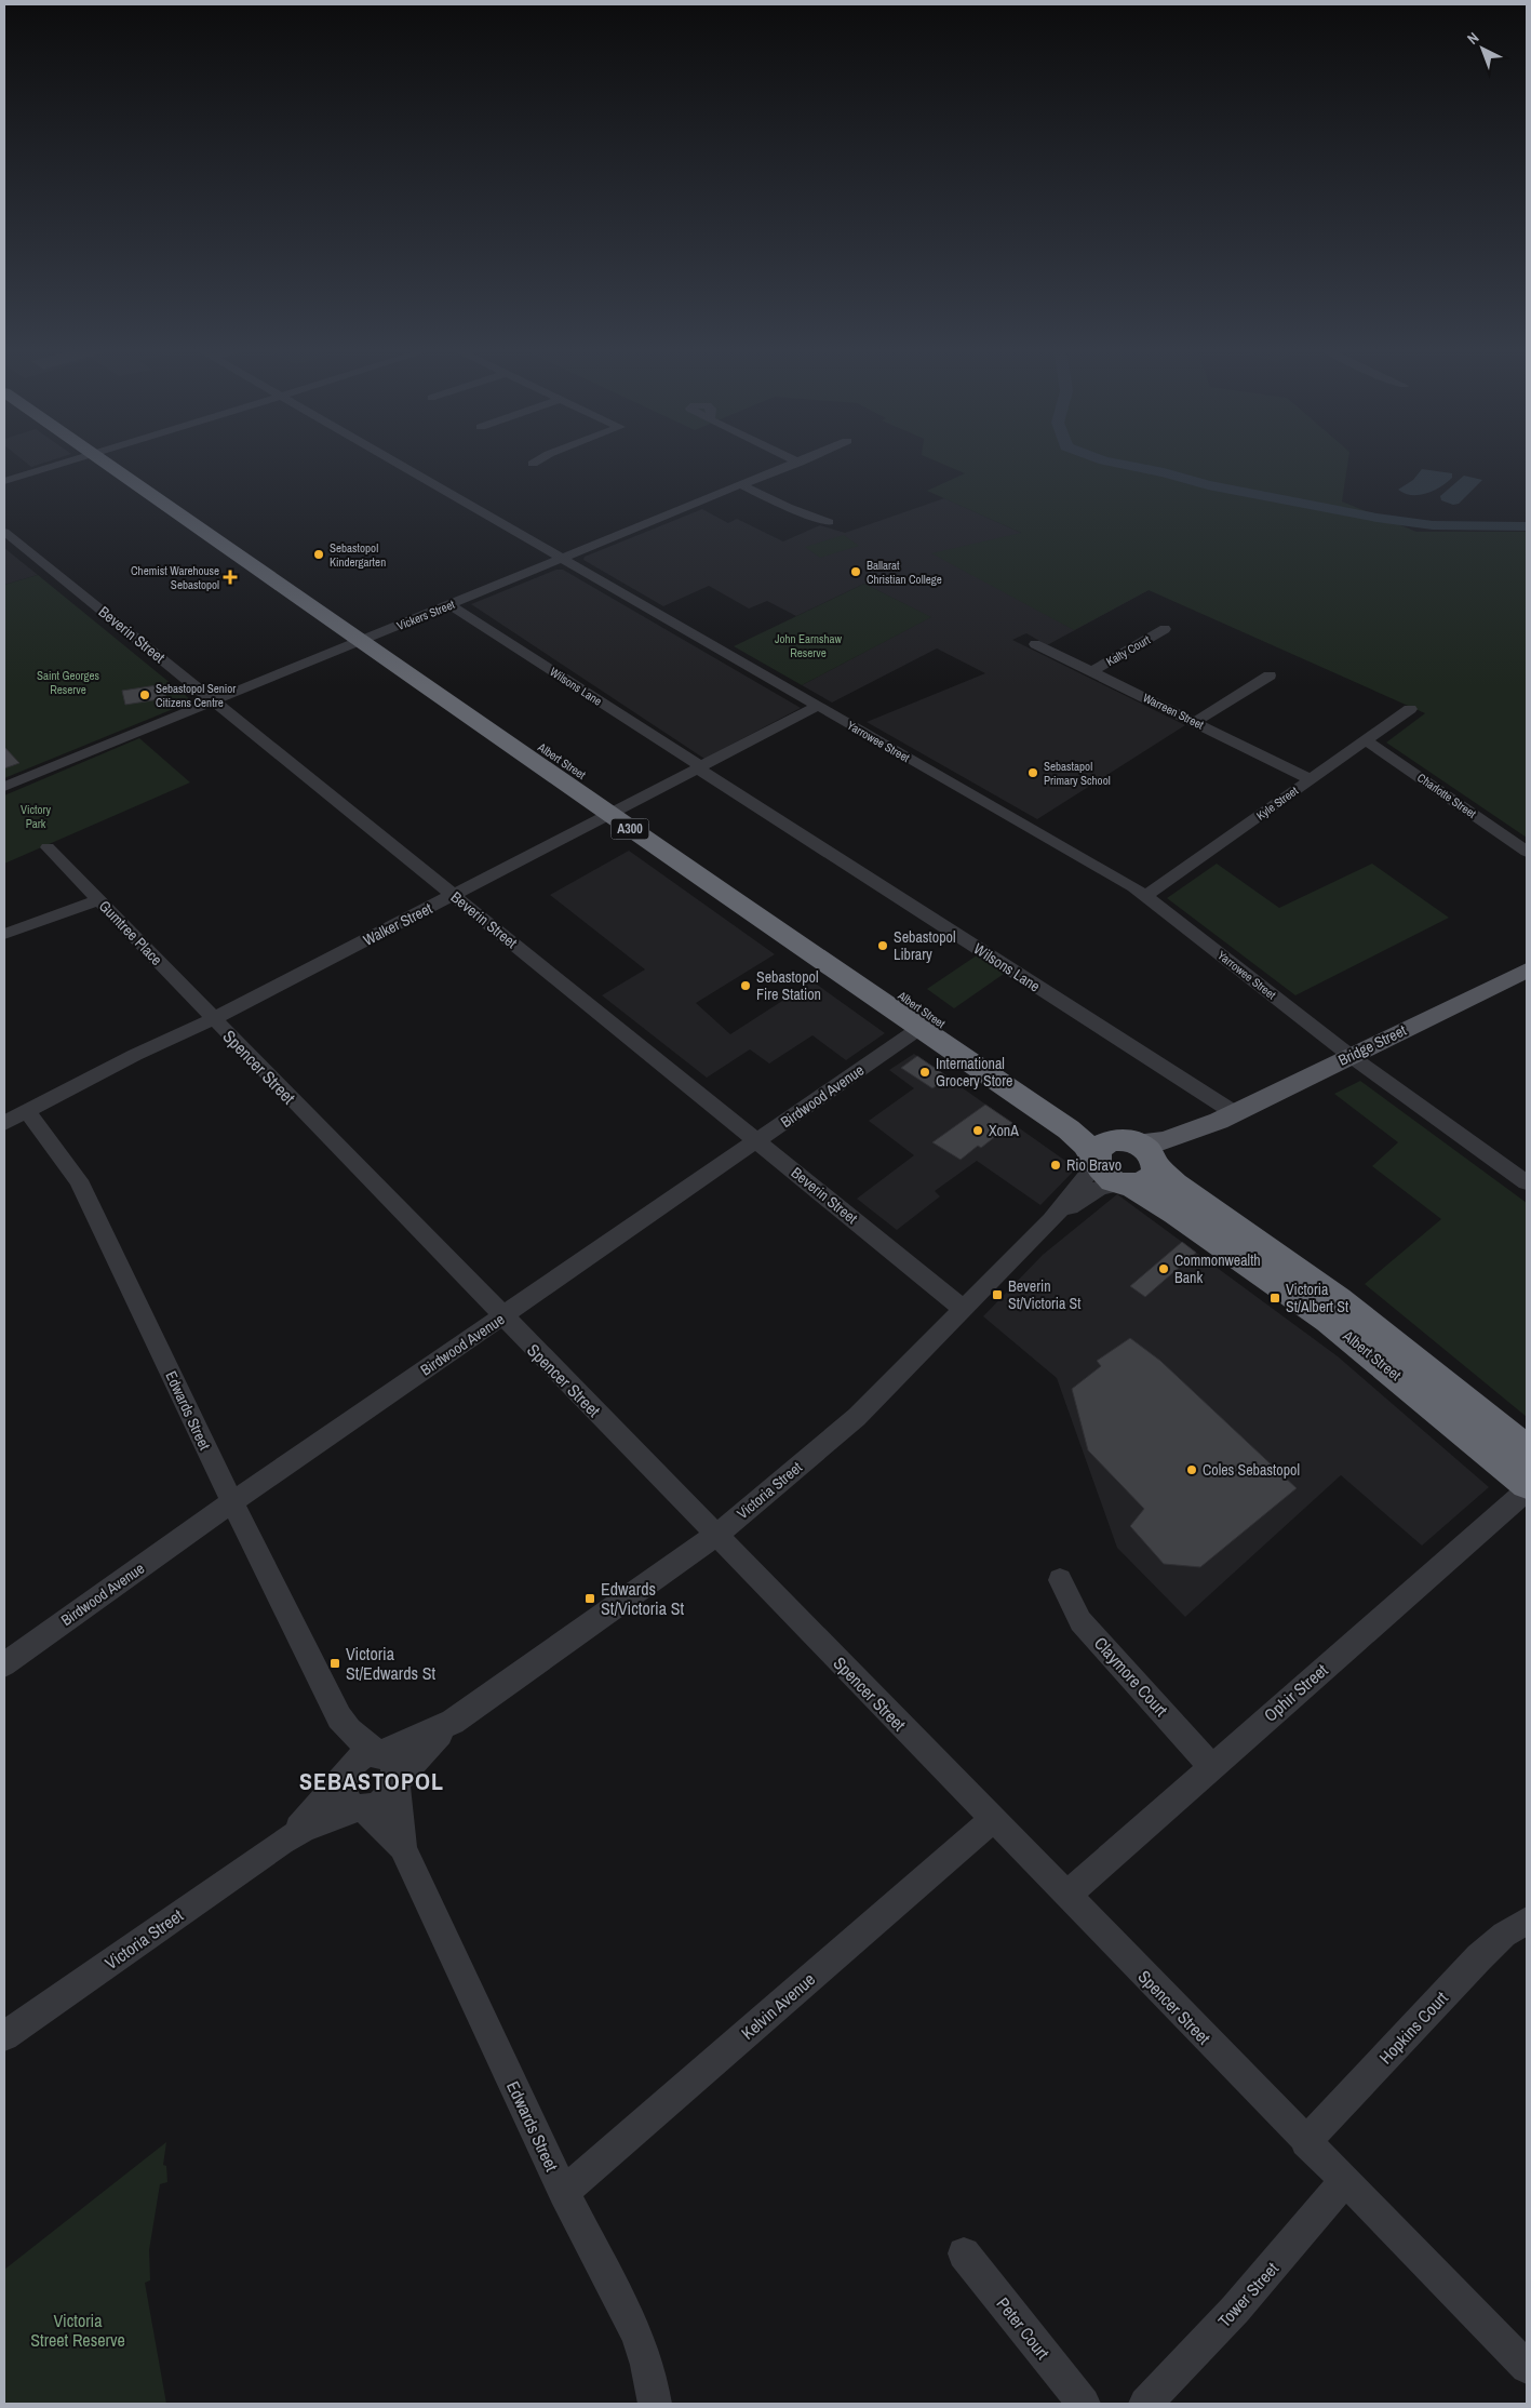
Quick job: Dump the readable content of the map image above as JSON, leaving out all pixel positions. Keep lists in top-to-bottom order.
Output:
{
  "streets": {
    "highway": ["Albert Street", "A300"],
    "main road": ["Bridge Street"],
    "street": [
      "Vickers Street",
      "Beverin Street",
      "Kalty Court",
      "Wilsons Lane",
      "Warreen Street",
      "Yarrowee Street",
      "Charlotte Street",
      "Kyle Street",
      "Walker Street",
      "Gumtree Place",
      "Spencer Street",
      "Birdwood Avenue",
      "Edwards Street",
      "Victoria Street",
      "Claymore Court",
      "Ophir Street",
      "Kelvin Avenue",
      "Hopkins Court",
      "Tower Street",
      "Peter Court"
    ]
  },
  "crossings": [
    ["Vickers Street", "Beverin Street"],
    ["Vickers Street", "Wilsons Lane"],
    ["Vickers Street", "Yarrowee Street"],
    ["Vickers Street", "Albert Street"],
    ["Beverin Street", "Walker Street"],
    ["Beverin Street", "Birdwood Avenue"],
    ["Beverin Street", "Victoria Street"],
    ["Kalty Court", "Warreen Street"],
    ["Wilsons Lane", "Walker Street"],
    ["Wilsons Lane", "Bridge Street"],
    ["Warreen Street", "Kyle Street"],
    ["Yarrowee Street", "Kyle Street"],
    ["Yarrowee Street", "Walker Street"],
    ["Yarrowee Street", "Bridge Street"],
    ["Albert Street", "Walker Street"],
    ["Albert Street", "Birdwood Avenue"],
    ["Albert Street", "Victoria Street"],
    ["Charlotte Street", "Kyle Street"],
    ["Walker Street", "Gumtree Place"],
    ["Walker Street", "Spencer Street"],
    ["Walker Street", "Edwards Street"],
    ["Gumtree Place", "Spencer Street"],
    ["Spencer Street", "Birdwood Avenue"],
    ["Spencer Street", "Victoria Street"],
    ["Spencer Street", "Ophir Street"],
    ["Spencer Street", "Kelvin Avenue"],
    ["Spencer Street", "Hopkins Court"],
    ["Spencer Street", "Tower Street"],
    ["Birdwood Avenue", "Edwards Street"],
    ["Edwards Street", "Victoria Street"],
    ["Edwards Street", "Kelvin Avenue"],
    ["Claymore Court", "Ophir Street"]
  ],
  "districts": ["SEBASTOPOL"],
  "parks": [
    "John Earnshaw Reserve",
    "Saint Georges Reserve",
    "Victory Park",
    "Victoria Street Reserve"
  ],
  "places": {
    "other": [
      "Sebastopol Kindergarten",
      "Ballarat Christian College",
      "Sebastopol Senior Citizens Centre",
      "Sebastapol Primary School",
      "Sebastopol Library",
      "Sebastopol Fire Station",
      "International Grocery Store",
      "XonA",
      "Rio Bravo",
      "Commonwealth Bank",
      "Coles Sebastopol"
    ],
    "health": ["Chemist Warehouse Sebastopol"],
    "transit": [
      "Beverin St/Victoria St",
      "Victoria St/Albert St",
      "Edwards St/Victoria St",
      "Victoria St/Edwards St"
    ]
  },
  "north": "top left"
}
